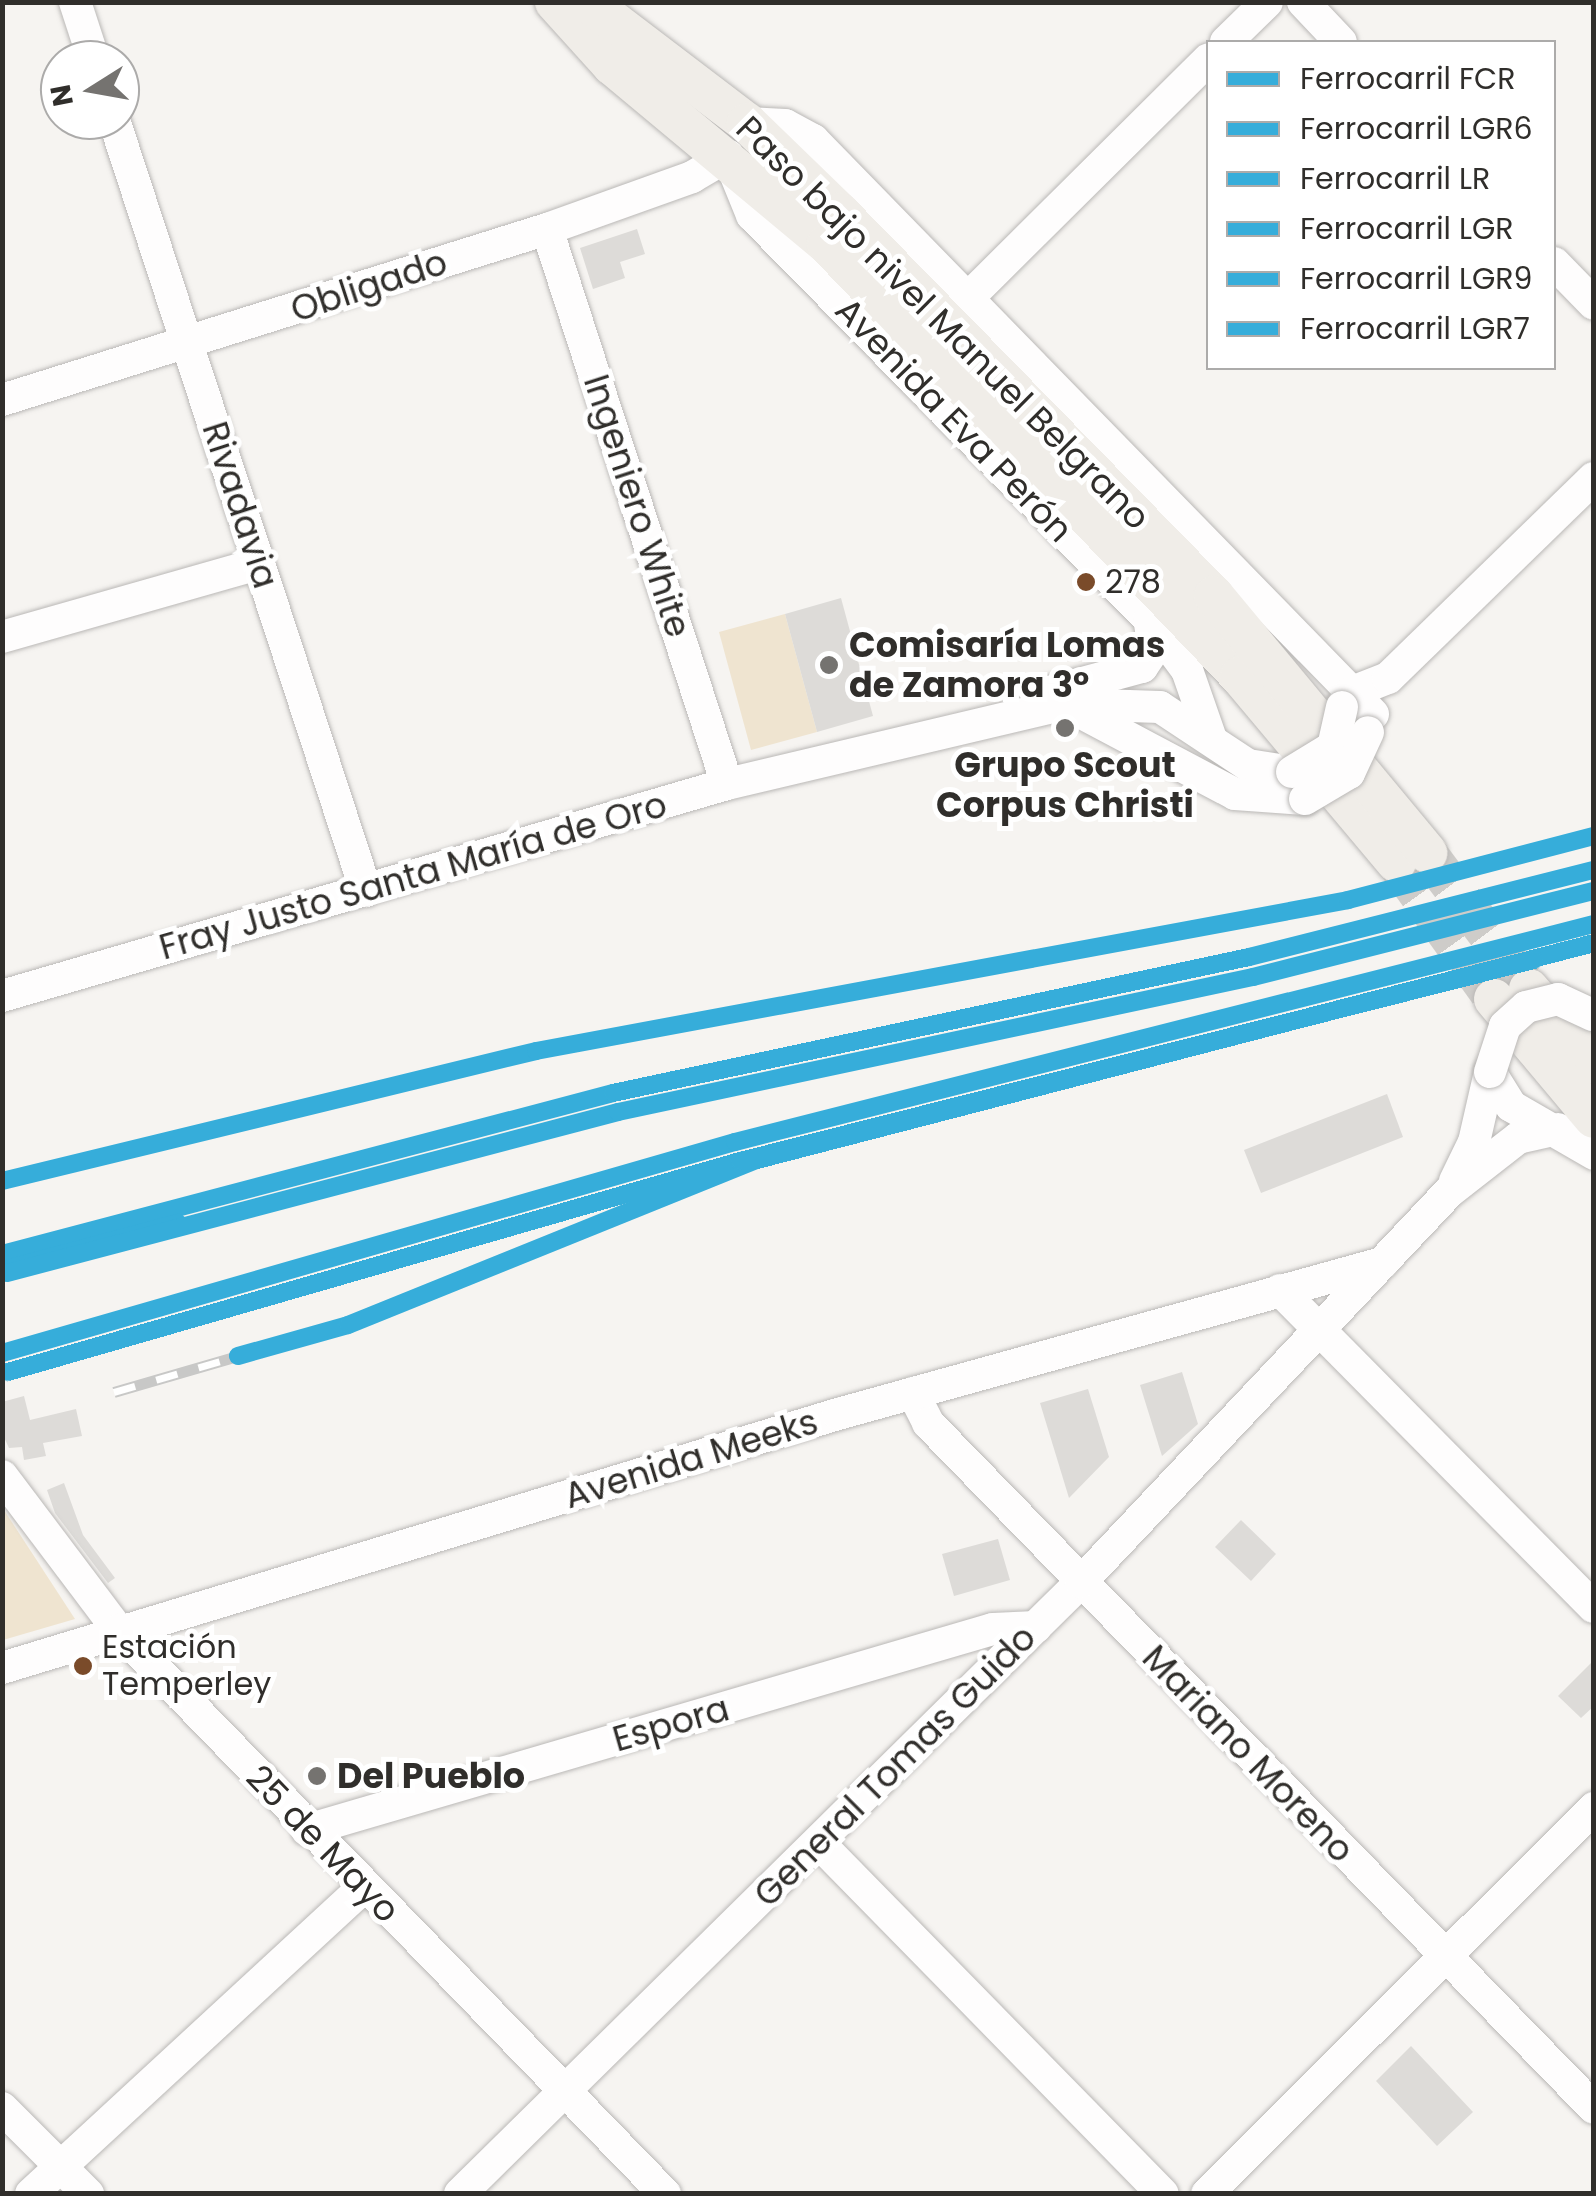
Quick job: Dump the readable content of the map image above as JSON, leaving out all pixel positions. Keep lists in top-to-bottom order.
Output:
{
  "streets": {
    "main road": ["Paso bajo nivel Manuel Belgrano"],
    "street": [
      "Obligado",
      "Avenida Eva Perón",
      "Rivadavia",
      "Ingeniero White",
      "Fray Justo Santa María de Oro",
      "Avenida Meeks",
      "Espora",
      "Mariano Moreno",
      "General Tomas Guido",
      "25 de Mayo"
    ]
  },
  "crossings": [
    ["Obligado", "Paso bajo nivel Manuel Belgrano"],
    ["Obligado", "Avenida Eva Perón"],
    ["Obligado", "Rivadavia"],
    ["Obligado", "Ingeniero White"],
    ["Paso bajo nivel Manuel Belgrano", "Avenida Eva Perón"],
    ["Avenida Eva Perón", "Fray Justo Santa María de Oro"],
    ["Rivadavia", "Fray Justo Santa María de Oro"],
    ["Ingeniero White", "Fray Justo Santa María de Oro"],
    ["Avenida Meeks", "Mariano Moreno"],
    ["Avenida Meeks", "General Tomas Guido"],
    ["Avenida Meeks", "25 de Mayo"],
    ["Espora", "General Tomas Guido"],
    ["Espora", "25 de Mayo"],
    ["Mariano Moreno", "General Tomas Guido"],
    ["General Tomas Guido", "25 de Mayo"]
  ],
  "places": [
    "278",
    "Comisaría Lomas de Zamora 3°",
    "Grupo Scout Corpus Christi",
    "Estación Temperley",
    "Del Pueblo"
  ],
  "lines": [
    "rail line LGR",
    "rail line FCR",
    "rail line LR",
    "rail line LGR6",
    "rail line LGR9",
    "rail line LGR7"
  ],
  "legend": [
    "Ferrocarril FCR",
    "Ferrocarril LGR6",
    "Ferrocarril LR",
    "Ferrocarril LGR",
    "Ferrocarril LGR9",
    "Ferrocarril LGR7"
  ],
  "north": "left"
}
